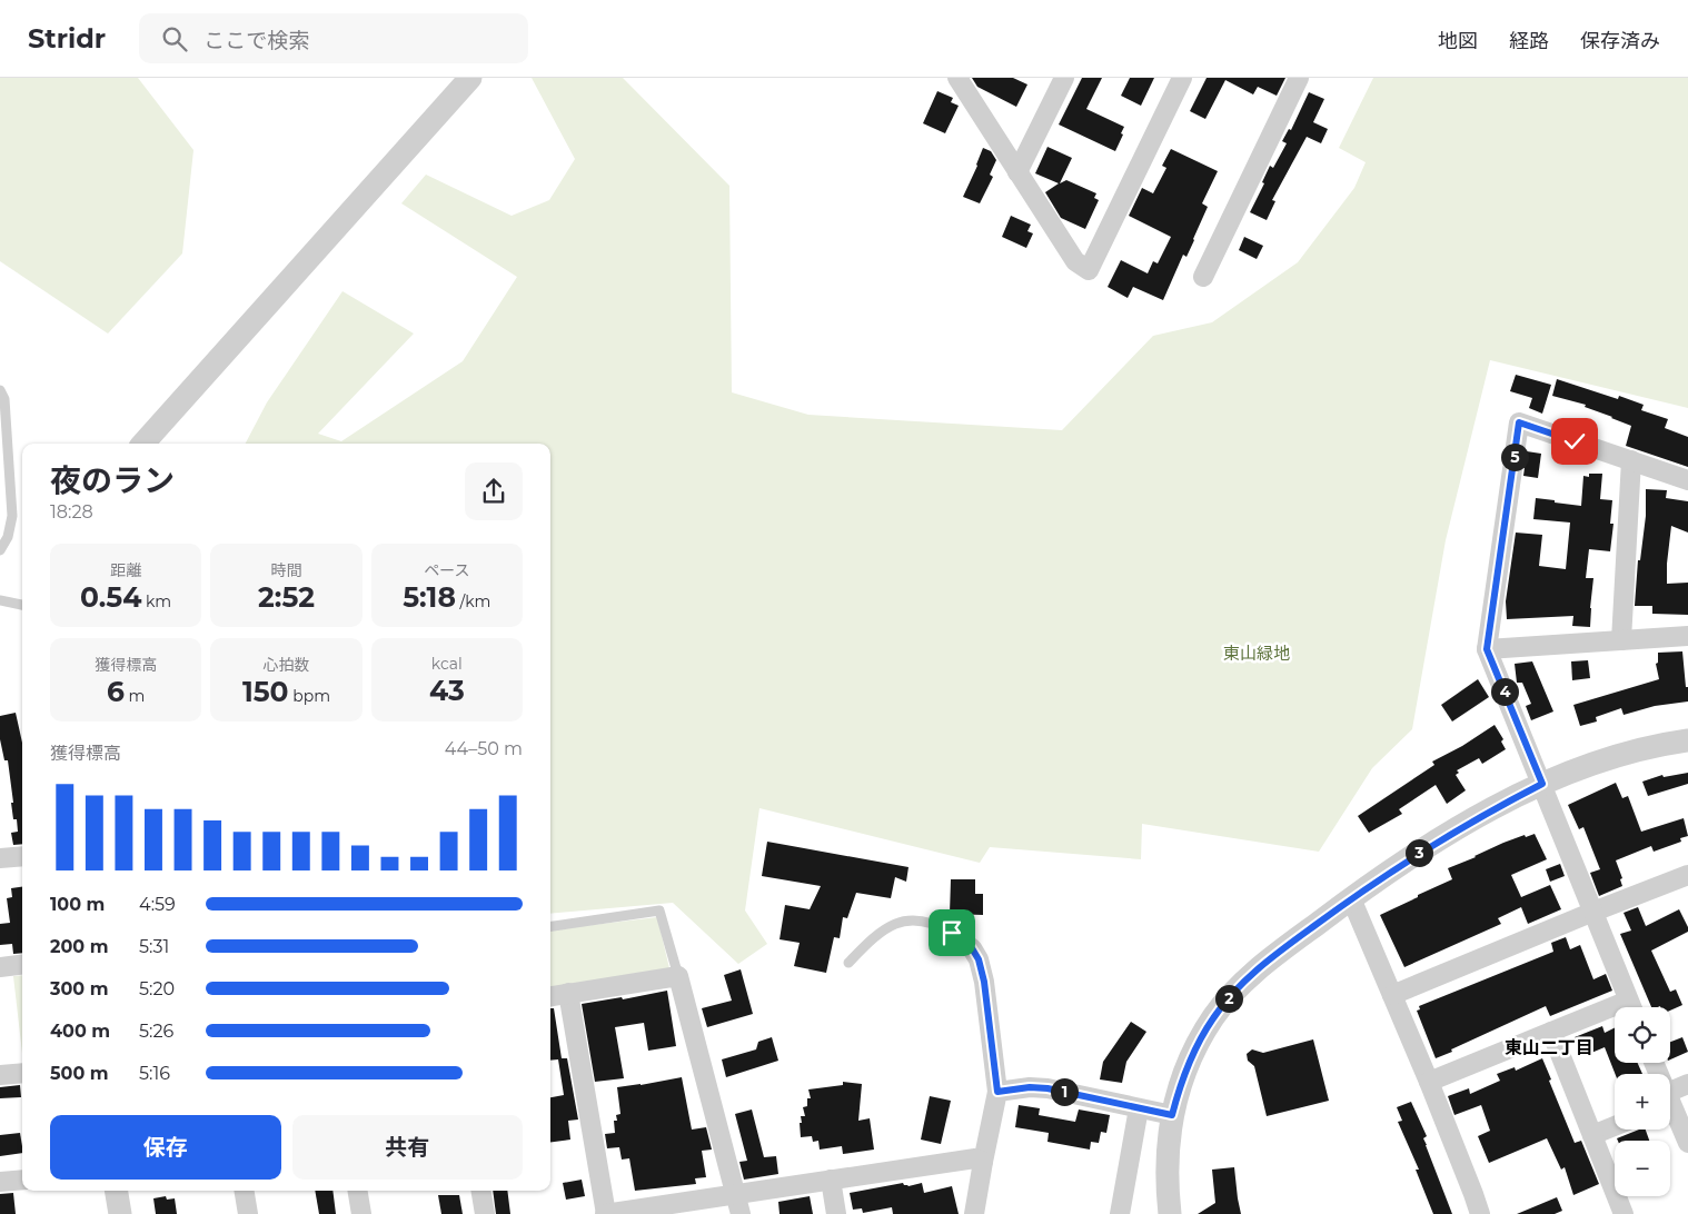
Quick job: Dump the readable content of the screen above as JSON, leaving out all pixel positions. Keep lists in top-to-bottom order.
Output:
{
  "districts": ["東山二丁目"],
  "parks": ["東山緑地"],
  "page": {
    "header": "Stridr",
    "search": "ここで検索",
    "nav": ["地図", "経路", "保存済み"],
    "pins": [
      "5",
      "4",
      "3",
      "2",
      "1"
    ],
    "heading": ["夜のラン", "18:28"],
    "stats": [
      ["距離", "0.54 km"],
      ["時間", "2:52"],
      ["ペース", "5:18 /km"],
      ["獲得標高", "6 m"],
      ["心拍数", "150 bpm"],
      ["kcal", "43"]
    ],
    "chart": ["獲得標高", "44–50 m"],
    "list": [
      {
        "name": "100 m",
        "note": "4:59"
      },
      {
        "name": "200 m",
        "note": "5:31"
      },
      {
        "name": "300 m",
        "note": "5:20"
      },
      {
        "name": "400 m",
        "note": "5:26"
      },
      {
        "name": "500 m",
        "note": "5:16"
      }
    ],
    "map_buttons": ["+", "−"],
    "buttons": ["保存", "共有"]
  }
}
